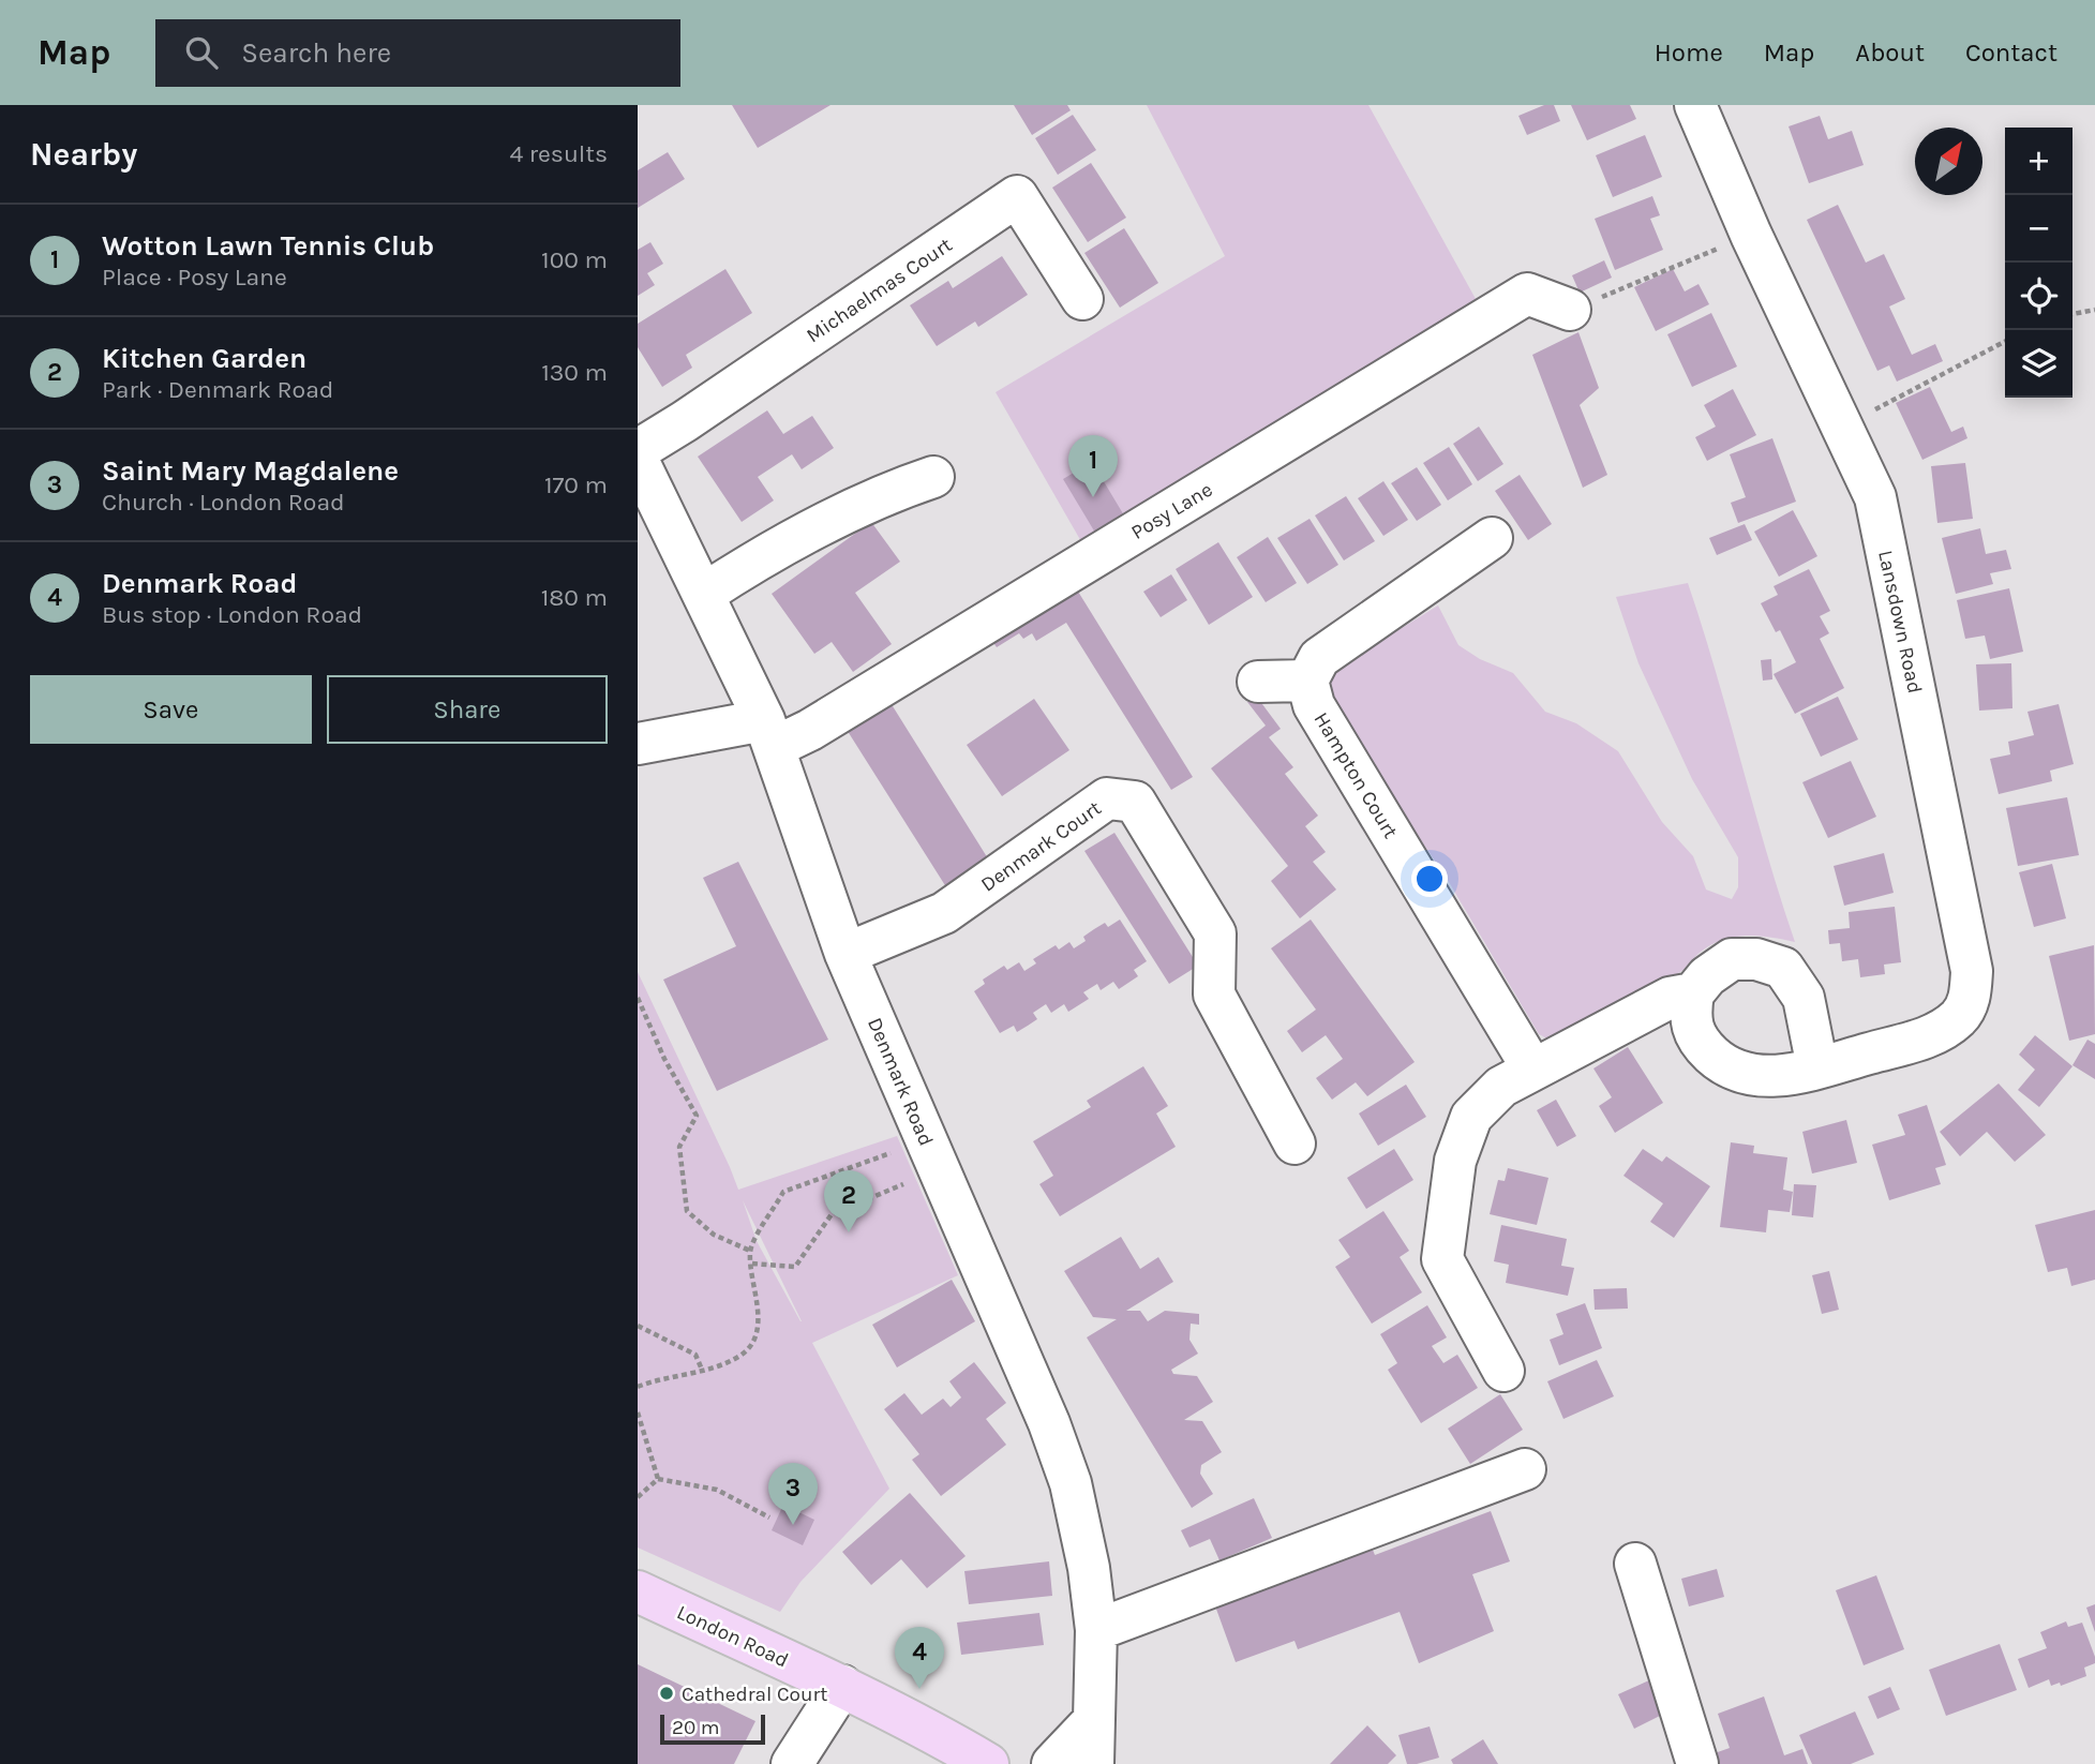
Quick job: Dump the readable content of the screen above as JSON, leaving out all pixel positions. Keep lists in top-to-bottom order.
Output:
{
  "streets": {
    "main road": ["London Road"],
    "street": [
      "Michaelmas Court",
      "Posy Lane",
      "Lansdown Road",
      "Hampton Court",
      "Denmark Court",
      "Denmark Road"
    ]
  },
  "crossings": [
    ["Posy Lane", "Denmark Road"],
    ["Denmark Court", "Denmark Road"]
  ],
  "places": ["Cathedral Court"],
  "scale_bar": "20 m",
  "north": "top right",
  "page": {
    "header": "Map",
    "search": "Search here",
    "nav": [
      "Home",
      "Map",
      "About",
      "Contact"
    ],
    "heading": ["Nearby", "4 results"],
    "map_buttons": ["+", "−"],
    "list": [
      {
        "mark": "1",
        "name": "Wotton Lawn Tennis Club",
        "note": "Place · Posy Lane",
        "value": "100 m"
      },
      {
        "mark": "2",
        "name": "Kitchen Garden",
        "note": "Park · Denmark Road",
        "value": "130 m"
      },
      {
        "mark": "3",
        "name": "Saint Mary Magdalene",
        "note": "Church · London Road",
        "value": "170 m"
      },
      {
        "mark": "4",
        "name": "Denmark Road",
        "note": "Bus stop · London Road",
        "value": "180 m"
      }
    ],
    "pins": [
      "1",
      "2",
      "3",
      "4"
    ],
    "buttons": ["Save", "Share"],
    "scale": "20 m"
  }
}
